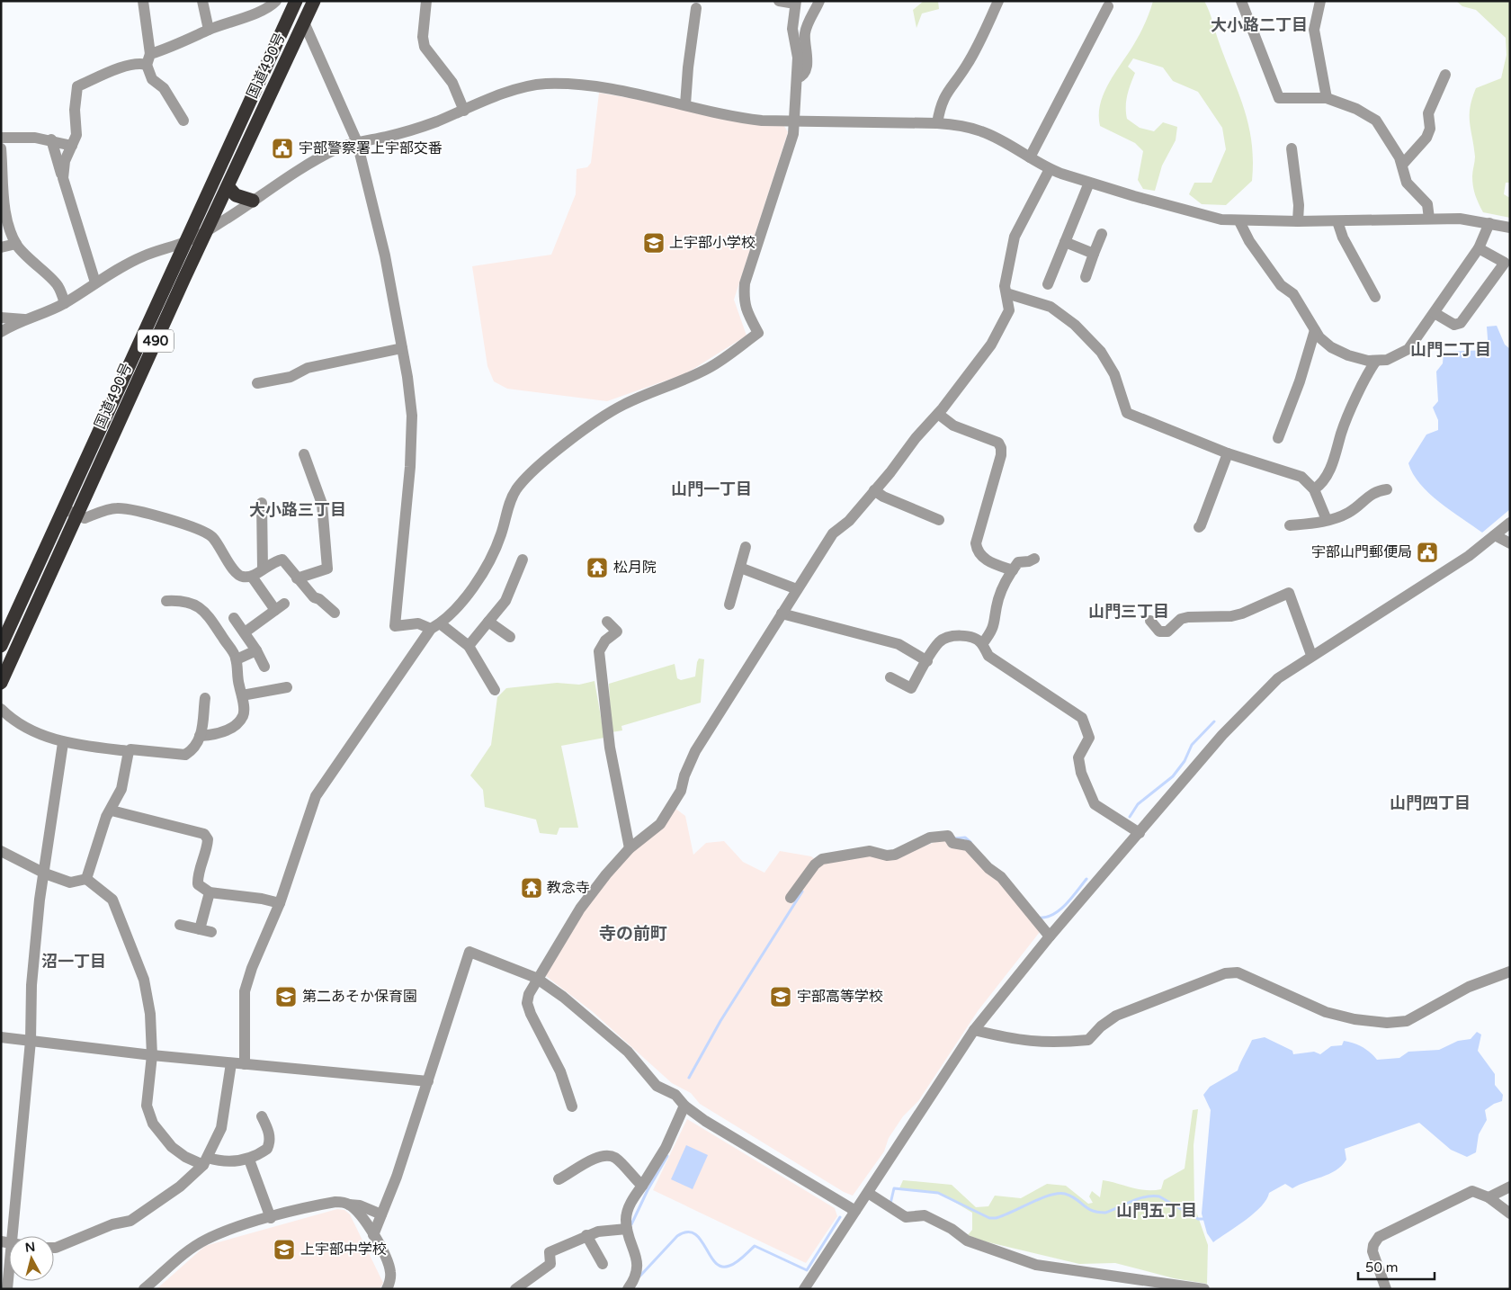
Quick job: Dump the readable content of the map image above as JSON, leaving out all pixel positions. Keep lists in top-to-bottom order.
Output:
{
  "streets": {
    "highway": ["国道490号", "490"]
  },
  "districts": [
    "大小路二丁目",
    "山門二丁目",
    "山門一丁目",
    "大小路三丁目",
    "山門三丁目",
    "山門四丁目",
    "寺の前町",
    "沼一丁目",
    "山門五丁目"
  ],
  "places": {
    "public building": ["宇部警察署上宇部交番", "宇部山門郵便局"],
    "school or university": [
      "上宇部小学校",
      "第二あそか保育園",
      "宇部高等学校",
      "上宇部中学校"
    ],
    "temple": ["松月院", "教念寺"]
  },
  "scale_bar": "50 m",
  "north": "top"
}
